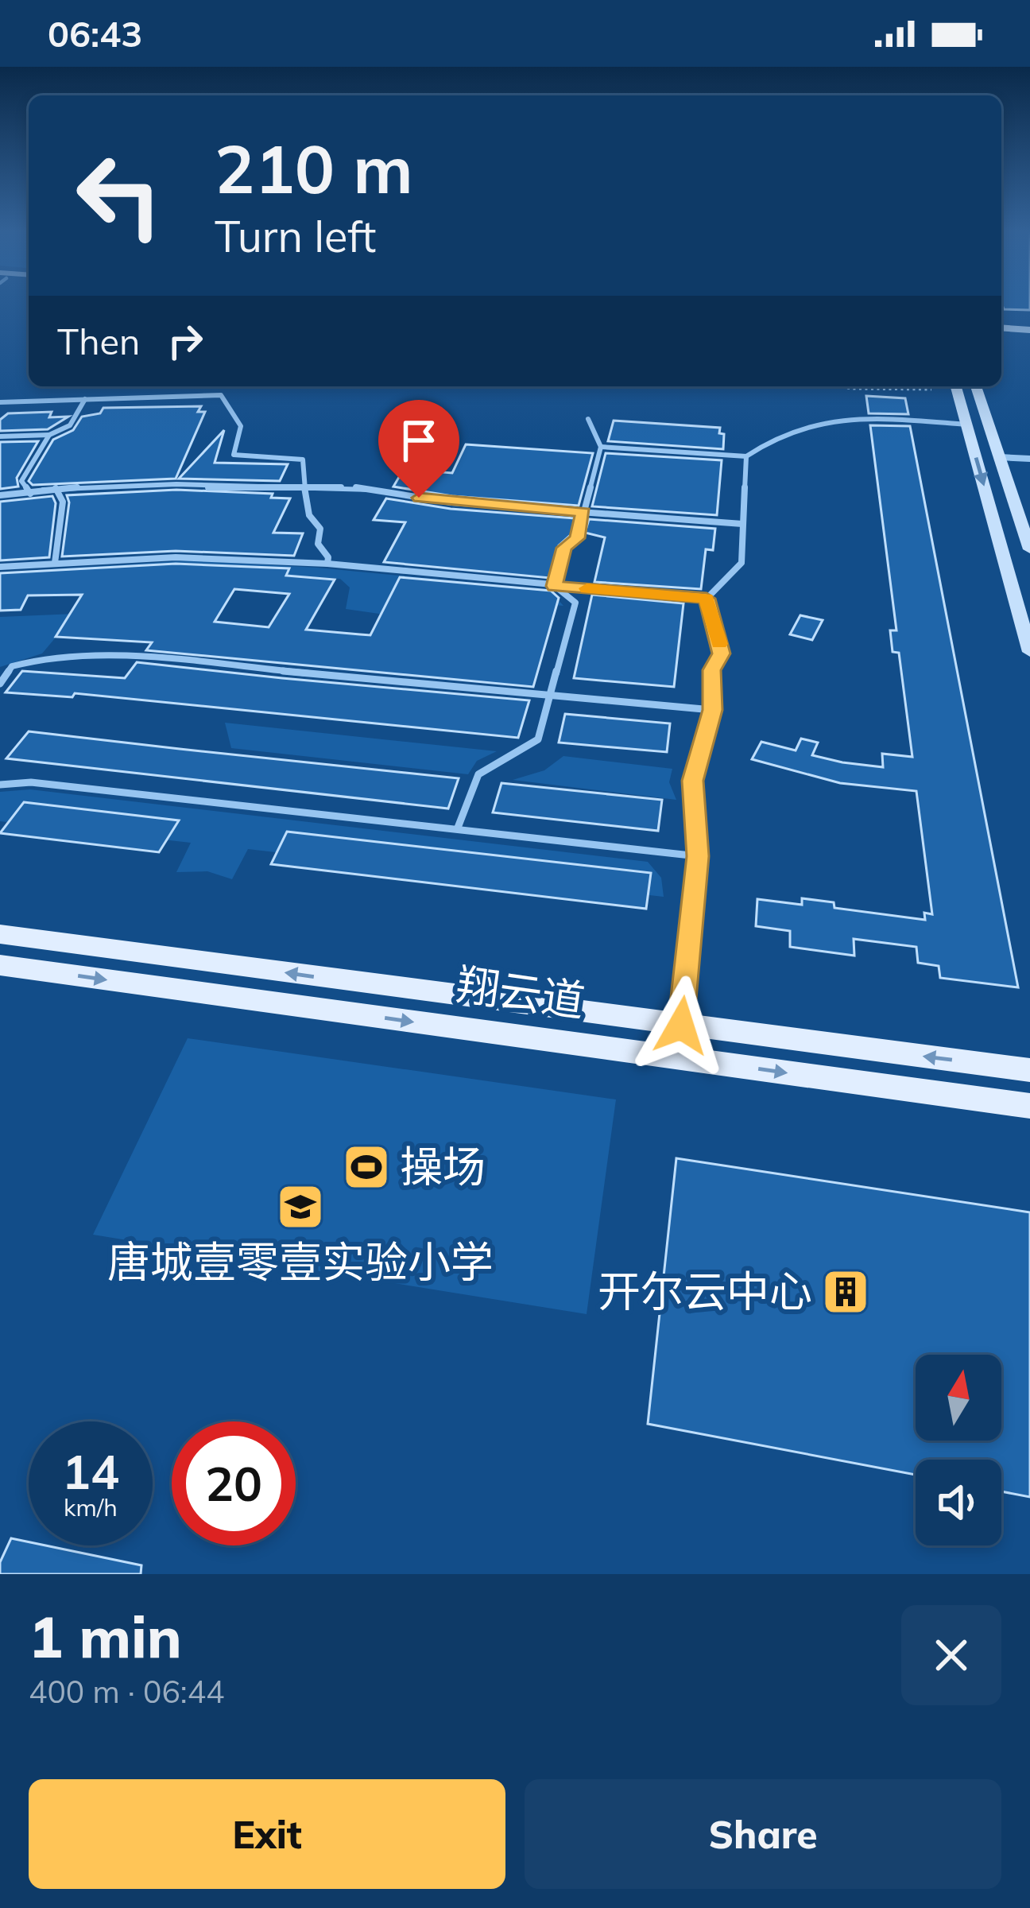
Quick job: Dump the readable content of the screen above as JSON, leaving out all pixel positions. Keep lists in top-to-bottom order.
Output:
{
  "streets": {
    "main road": ["翔云道"]
  },
  "places": {
    "sports": ["操场"],
    "school or university": ["唐城壹零壹实验小学"],
    "building": ["开尔云中心"]
  },
  "north": "top",
  "page": {
    "status": "06:43",
    "turn": ["210 m", "Turn left"],
    "then": "Then",
    "speed": "14 km/h",
    "limit": "20",
    "heading": ["1 min", "400 m · 06:44"],
    "buttons": ["Exit", "Share"]
  }
}
